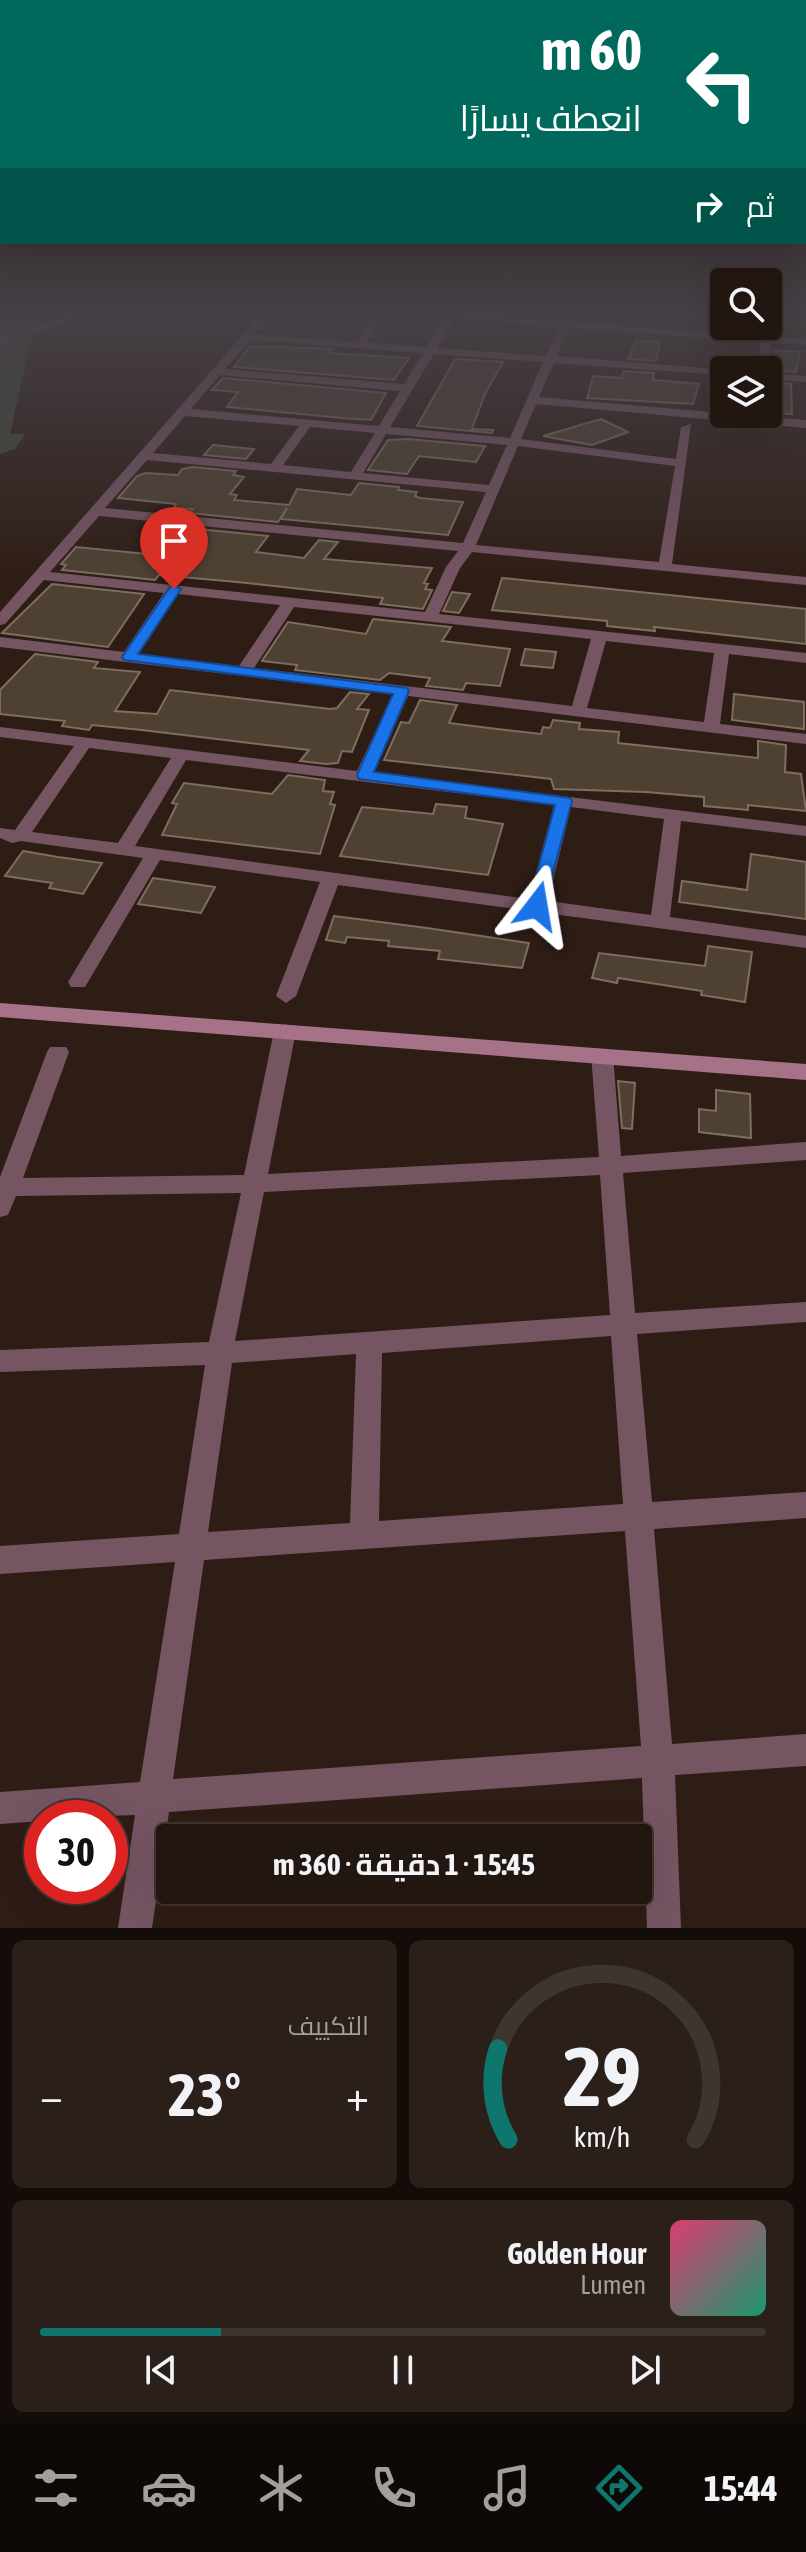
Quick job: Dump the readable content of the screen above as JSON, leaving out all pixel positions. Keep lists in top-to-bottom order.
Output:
{
  "page": {
    "turn": ["60 m", "انعطف يسارًا"],
    "then": "ثم",
    "limit": "30",
    "trip": "15:45 · 1 دقيقة · 360 m",
    "tile": "التكييف",
    "heat": ["−", "23°", "+"],
    "song": ["Golden Hour", "Lumen"],
    "tabs": "15:44",
    "gauge": ["29", "km/h"]
  }
}
